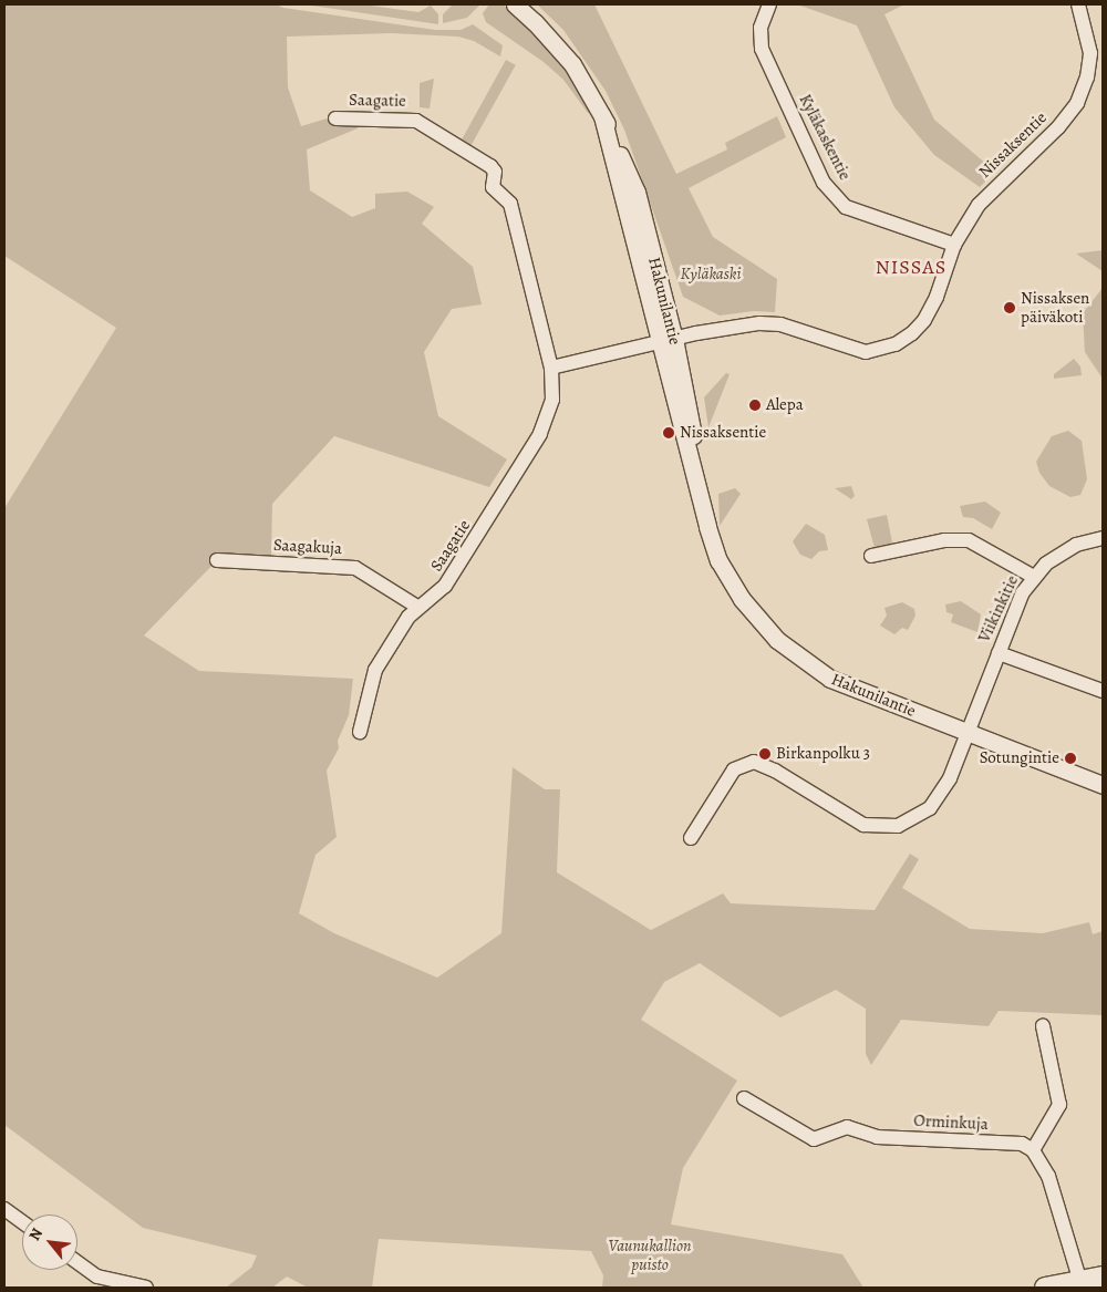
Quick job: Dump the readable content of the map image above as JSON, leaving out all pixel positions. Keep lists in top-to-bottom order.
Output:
{
  "streets": {
    "street": [
      "Saagatie",
      "Kyläkaskentie",
      "Nissaksentie",
      "Hakunilantie",
      "Saagakuja",
      "Viikinkitie",
      "Orminkuja"
    ]
  },
  "crossings": [
    ["Saagatie", "Saagakuja"],
    ["Kyläkaskentie", "Nissaksentie"],
    ["Nissaksentie", "Hakunilantie"],
    ["Hakunilantie", "Viikinkitie"]
  ],
  "districts": ["NISSAS"],
  "parks": ["Kyläkaski", "Vaunukallion puisto"],
  "places": [
    "Nissaksen päiväkoti",
    "Alepa",
    "Nissaksentie",
    "Birkanpolku 3",
    "Sotungintie"
  ],
  "north": "top left"
}
